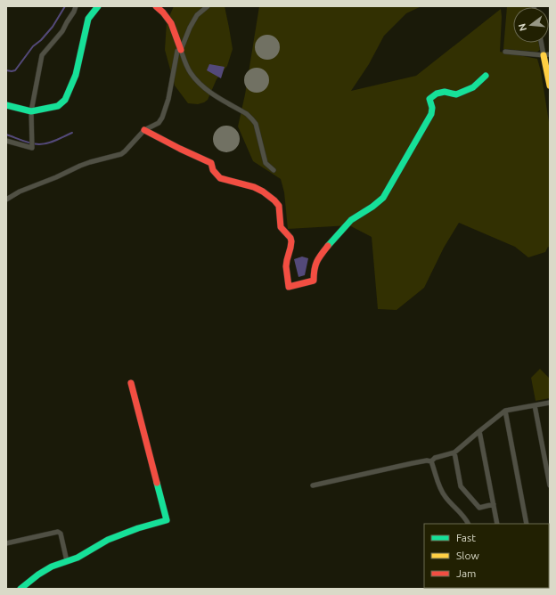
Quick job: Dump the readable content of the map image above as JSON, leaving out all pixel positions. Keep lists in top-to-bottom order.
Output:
{
  "legend": ["Fast", "Slow", "Jam"],
  "north": "left"
}
